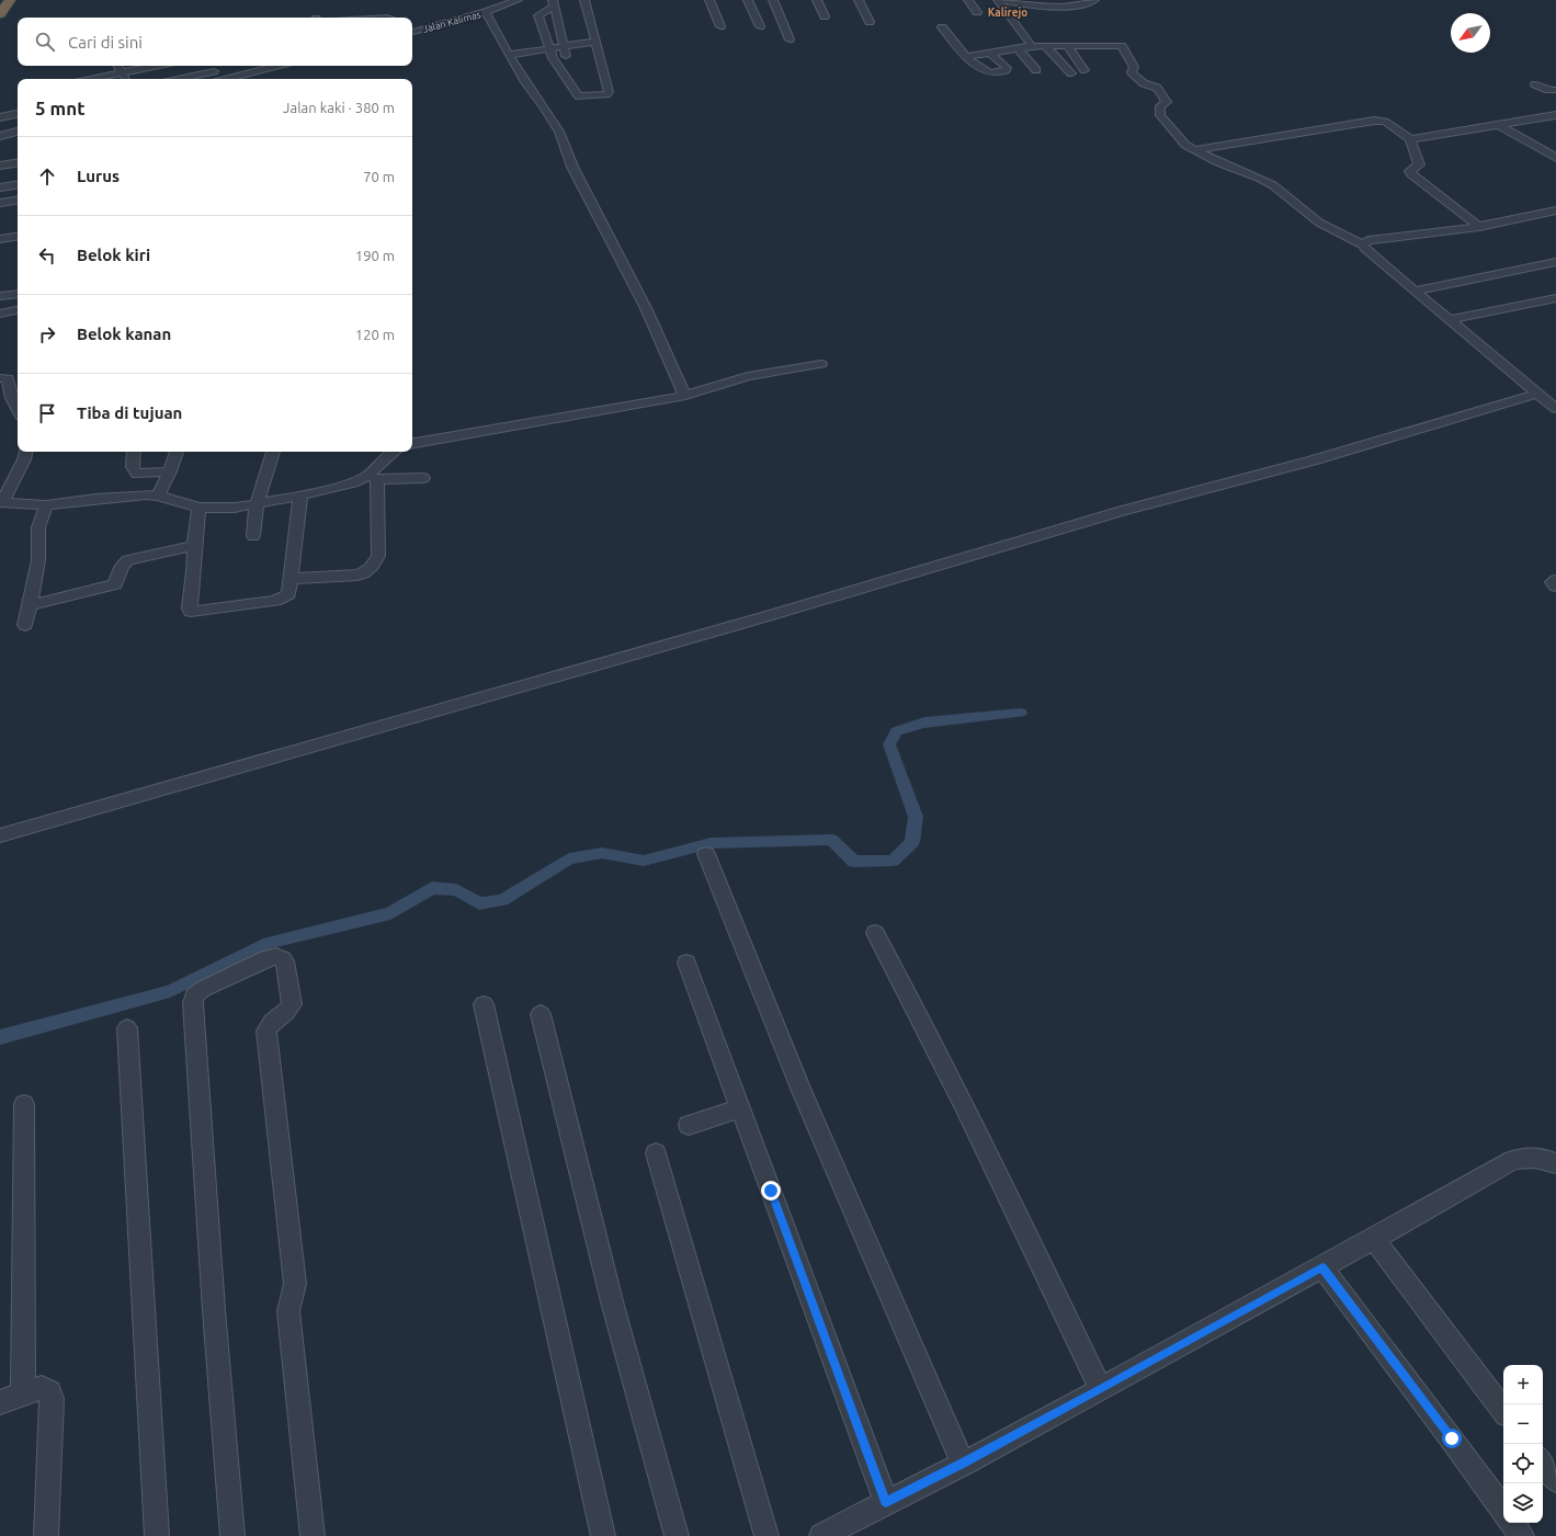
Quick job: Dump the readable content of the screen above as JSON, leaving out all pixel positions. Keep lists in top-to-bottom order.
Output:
{
  "streets": {
    "street": ["Jalan Kalimas"]
  },
  "districts": ["Kalirejo"],
  "north": "bottom left",
  "page": {
    "search": "Cari di sini",
    "heading": ["5 mnt", "Jalan kaki · 380 m"],
    "list": [
      ["Lurus", "70 m"],
      ["Belok kiri", "190 m"],
      ["Belok kanan", "120 m"],
      "Tiba di tujuan"
    ],
    "map_buttons": ["+", "−"]
  }
}
